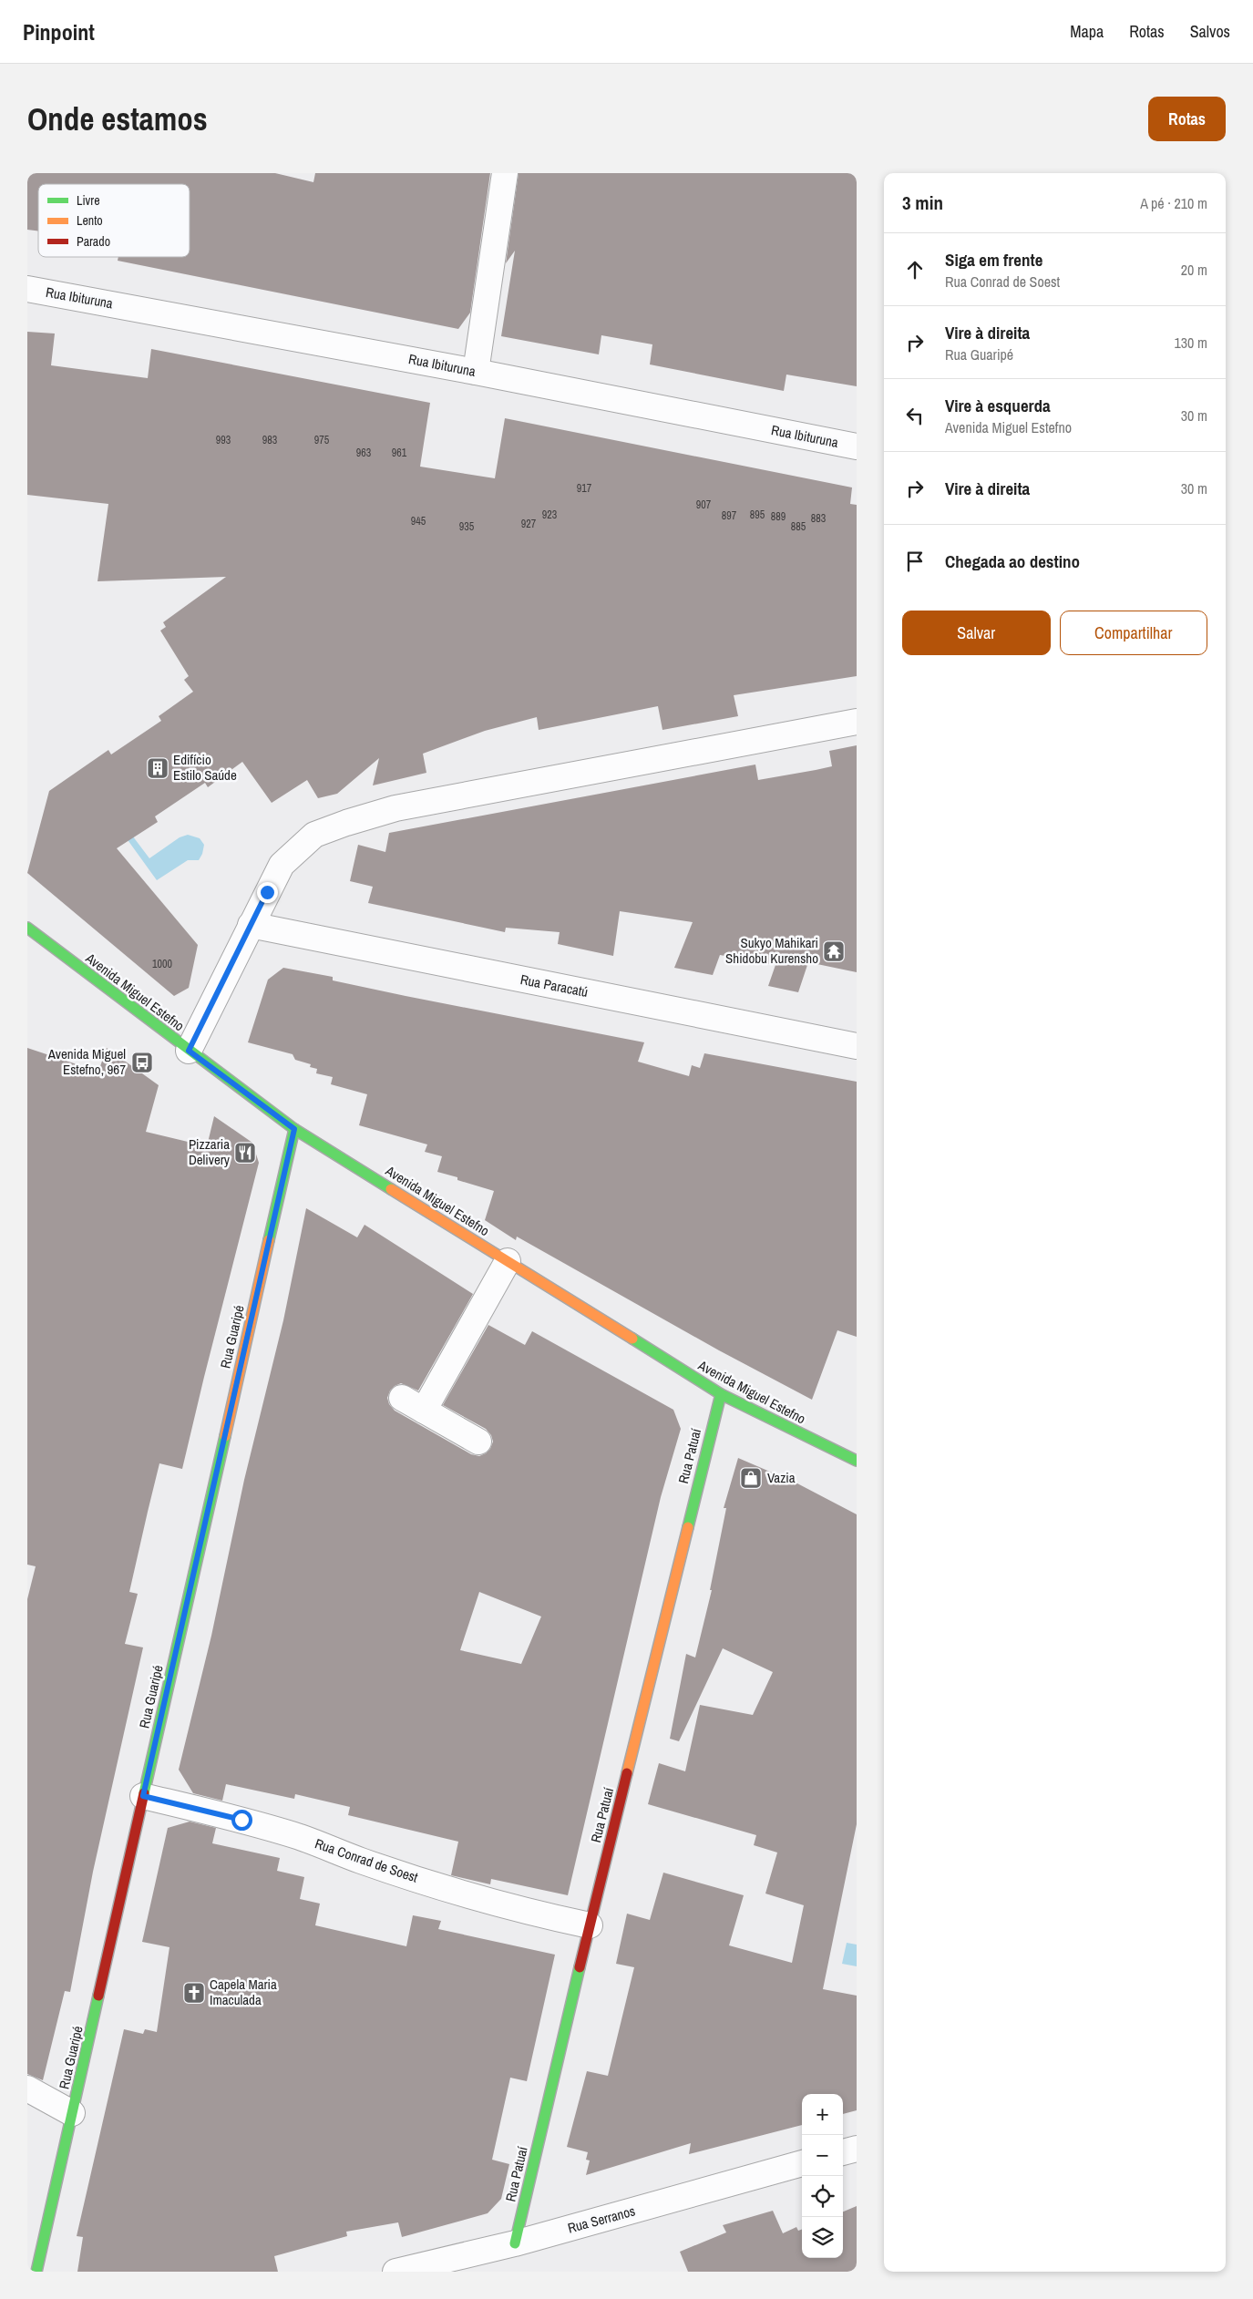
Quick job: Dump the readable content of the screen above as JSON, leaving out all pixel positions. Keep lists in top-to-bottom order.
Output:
{
  "streets": {
    "street": [
      "Rua Ibituruna",
      "Rua Paracatú",
      "Avenida Miguel Estefno",
      "Rua Guaripé",
      "Rua Patuaí",
      "Rua Conrad de Soest",
      "Rua Serranos"
    ]
  },
  "crossings": [
    ["Avenida Miguel Estefno", "Rua Guaripé"],
    ["Avenida Miguel Estefno", "Rua Patuaí"],
    ["Rua Guaripé", "Rua Conrad de Soest"],
    ["Rua Patuaí", "Rua Conrad de Soest"],
    ["Rua Patuaí", "Rua Serranos"]
  ],
  "places": {
    "building": ["Edifício Estilo Saúde"],
    "temple": ["Sukyo Mahikari Shidobu Kurensho"],
    "bus stop": ["Avenida Miguel Estefno, 967"],
    "restaurant": ["Pizzaria Delivery"],
    "shop": ["Vazia"],
    "church": ["Capela Maria Imaculada"]
  },
  "house_numbers": [
    "993",
    "983",
    "975",
    "963",
    "961",
    "917",
    "907",
    "923",
    "895",
    "897",
    "889",
    "883",
    "945",
    "927",
    "935",
    "885",
    "1000"
  ],
  "legend": ["Livre", "Lento", "Parado"],
  "page": {
    "header": "Pinpoint",
    "nav": ["Mapa", "Rotas", "Salvos"],
    "buttons": [
      "Rotas",
      ["Salvar", "Compartilhar"]
    ],
    "title": "Onde estamos",
    "heading": ["3 min", "A pé · 210 m"],
    "list": [
      ["Siga em frente", "Rua Conrad de Soest", "20 m"],
      ["Vire à direita", "Rua Guaripé", "130 m"],
      ["Vire à esquerda", "Avenida Miguel Estefno", "30 m"],
      ["Vire à direita", "30 m"],
      "Chegada ao destino"
    ],
    "map_buttons": ["+", "−"]
  }
}
